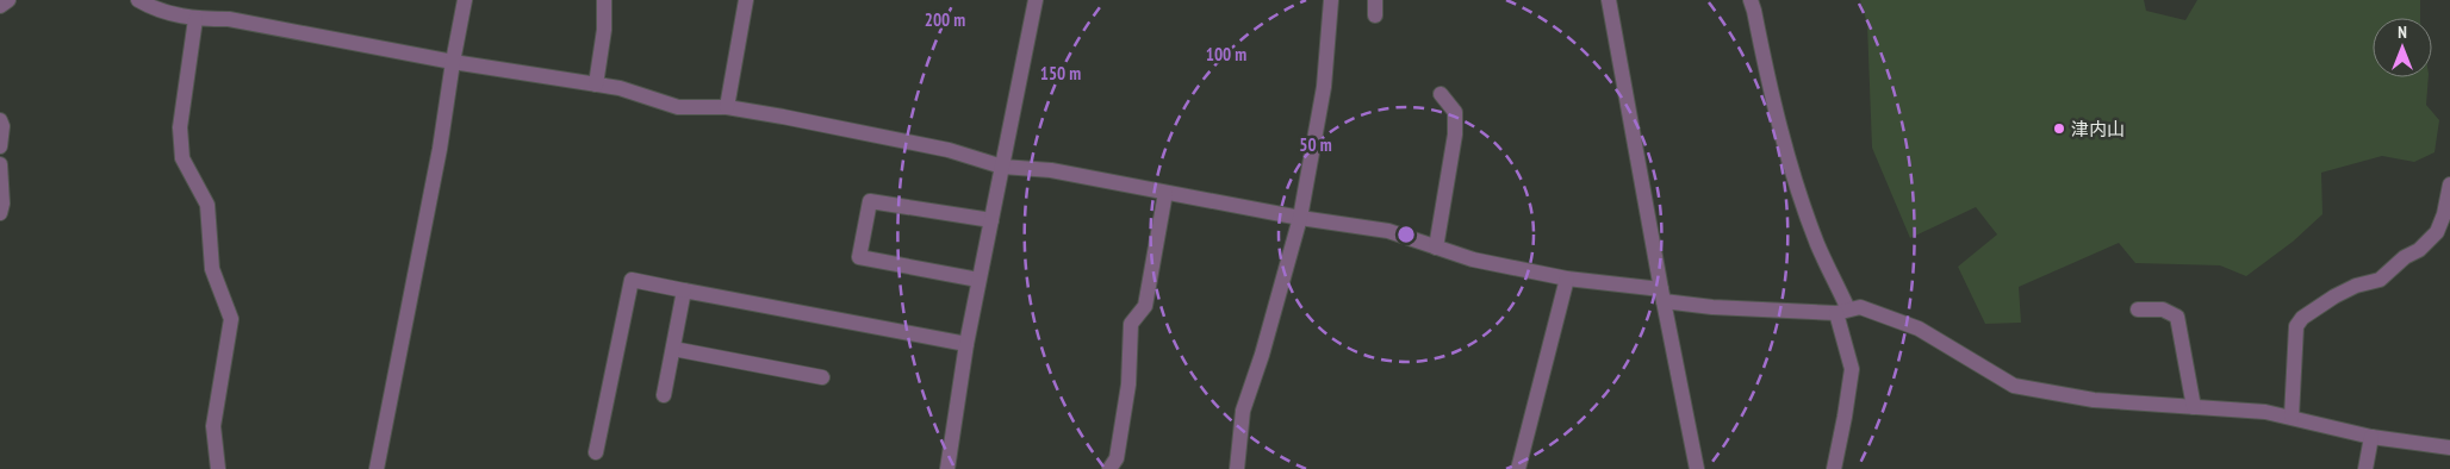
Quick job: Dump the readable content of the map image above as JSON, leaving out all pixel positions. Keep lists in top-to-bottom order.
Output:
{
  "places": ["津内山"],
  "north": "top",
  "rings": [
    "200 m",
    "100 m",
    "150 m",
    "50 m"
  ]
}
